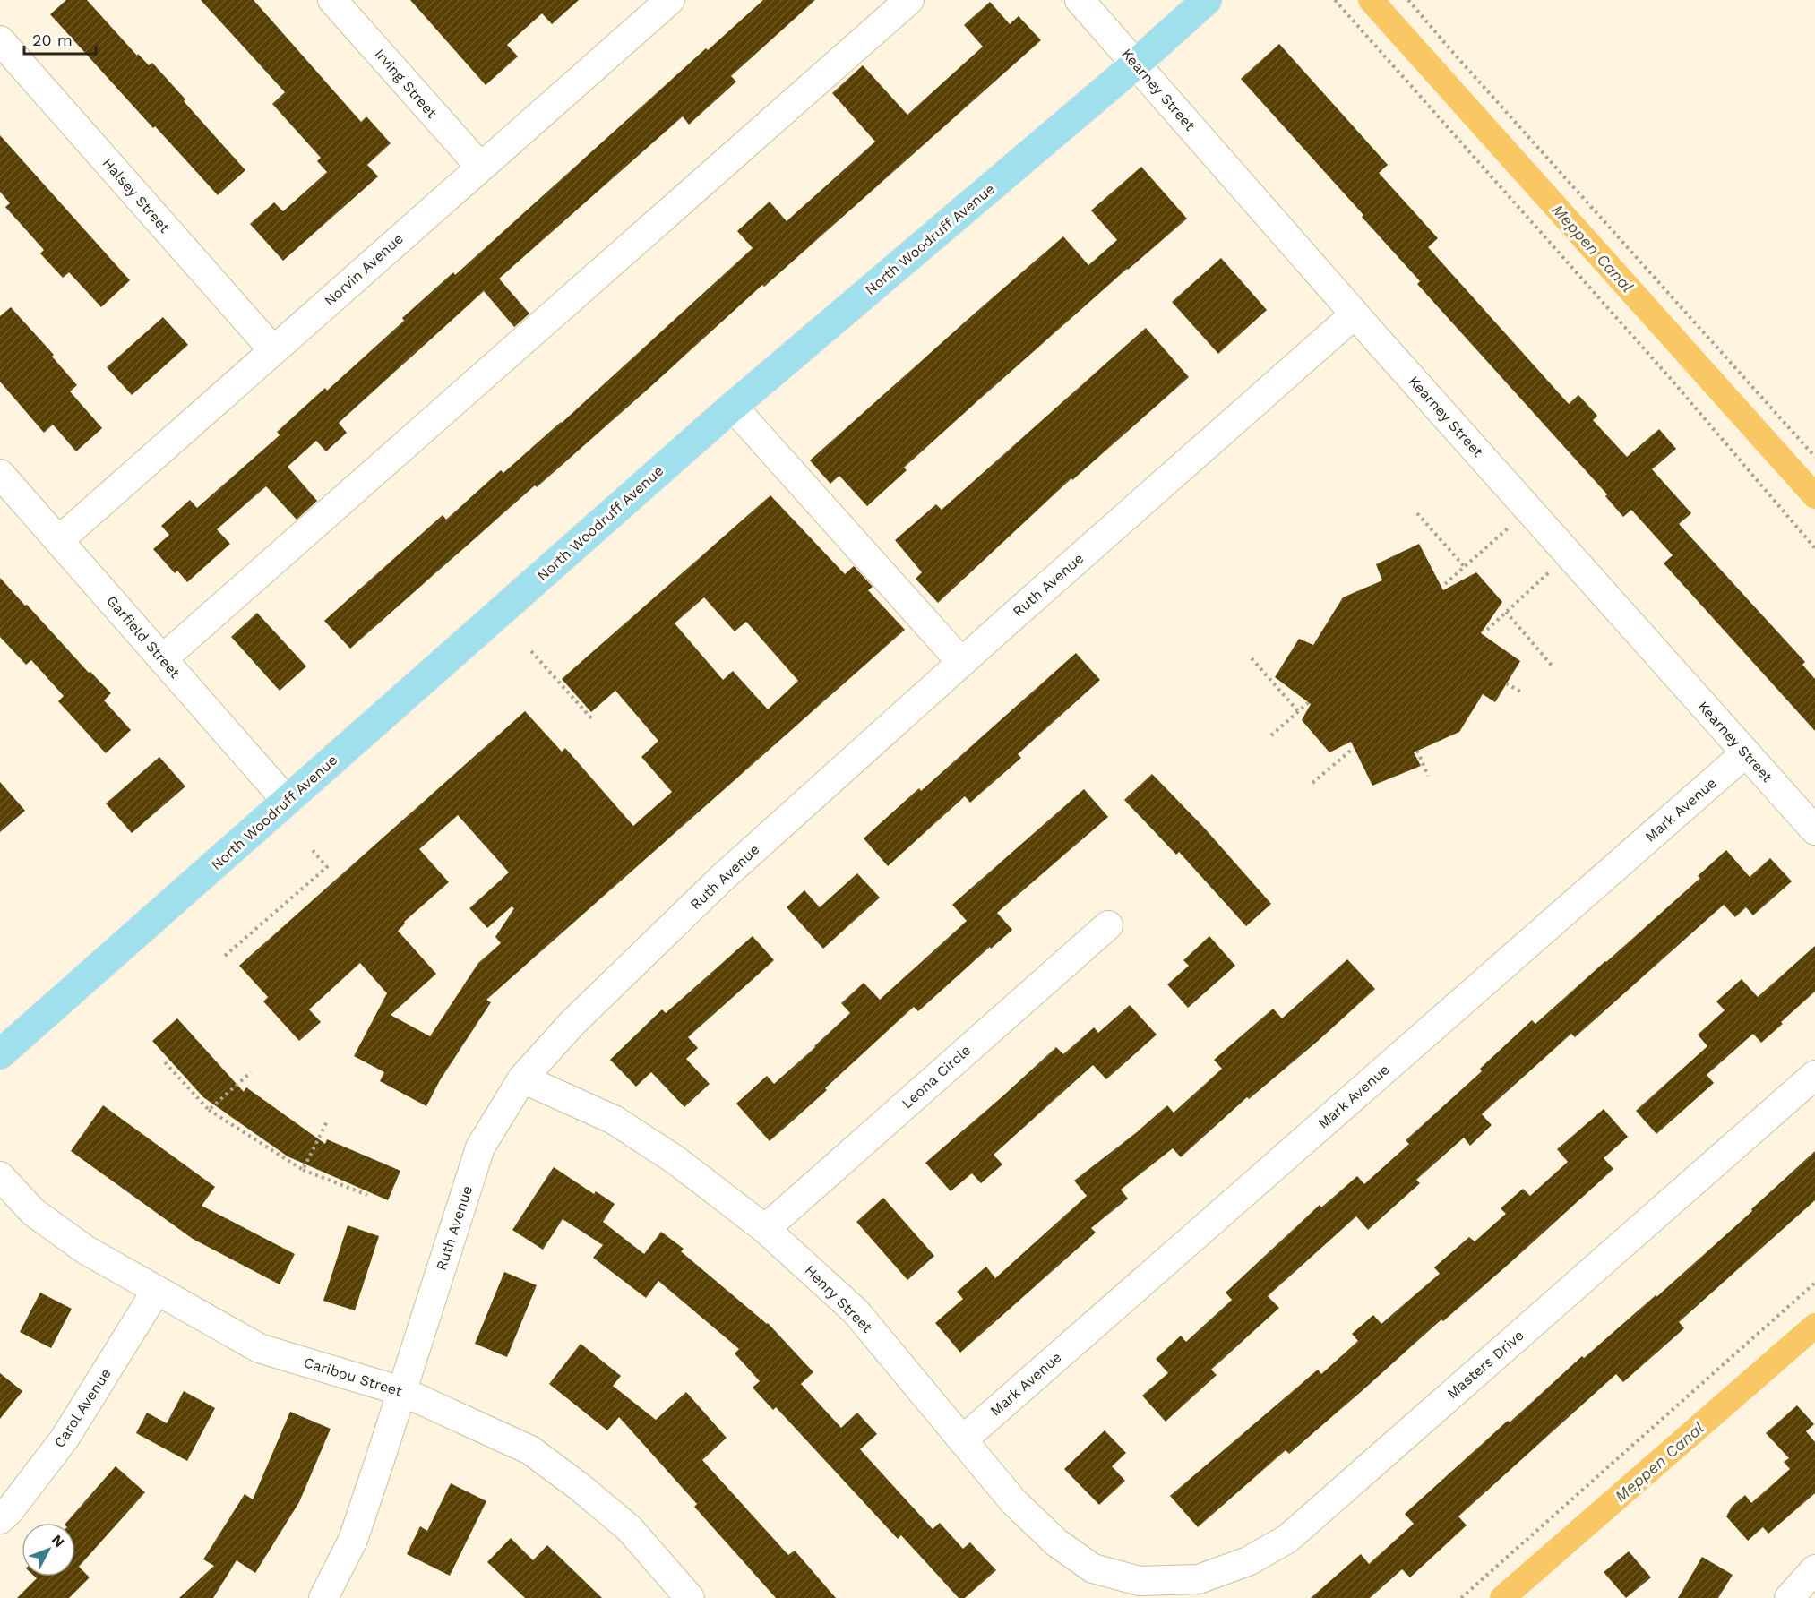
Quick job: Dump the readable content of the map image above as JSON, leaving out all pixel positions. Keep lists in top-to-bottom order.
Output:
{
  "streets": {
    "main road": ["North Woodruff Avenue"],
    "street": [
      "Irving Street",
      "Kearney Street",
      "Halsey Street",
      "Norvin Avenue",
      "Ruth Avenue",
      "Garfield Street",
      "Mark Avenue",
      "Leona Circle",
      "Henry Street",
      "Masters Drive",
      "Caribou Street",
      "Carol Avenue"
    ]
  },
  "crossings": [
    ["Irving Street", "Norvin Avenue"],
    ["Kearney Street", "North Woodruff Avenue"],
    ["Kearney Street", "Ruth Avenue"],
    ["Kearney Street", "Mark Avenue"],
    ["Halsey Street", "Norvin Avenue"],
    ["North Woodruff Avenue", "Garfield Street"],
    ["Norvin Avenue", "Garfield Street"],
    ["Ruth Avenue", "Henry Street"],
    ["Ruth Avenue", "Caribou Street"],
    ["Mark Avenue", "Henry Street"],
    ["Leona Circle", "Henry Street"],
    ["Henry Street", "Masters Drive"],
    ["Caribou Street", "Carol Avenue"]
  ],
  "water": ["Meppen Canal"],
  "scale_bar": "20 m",
  "north": "top right"
}
